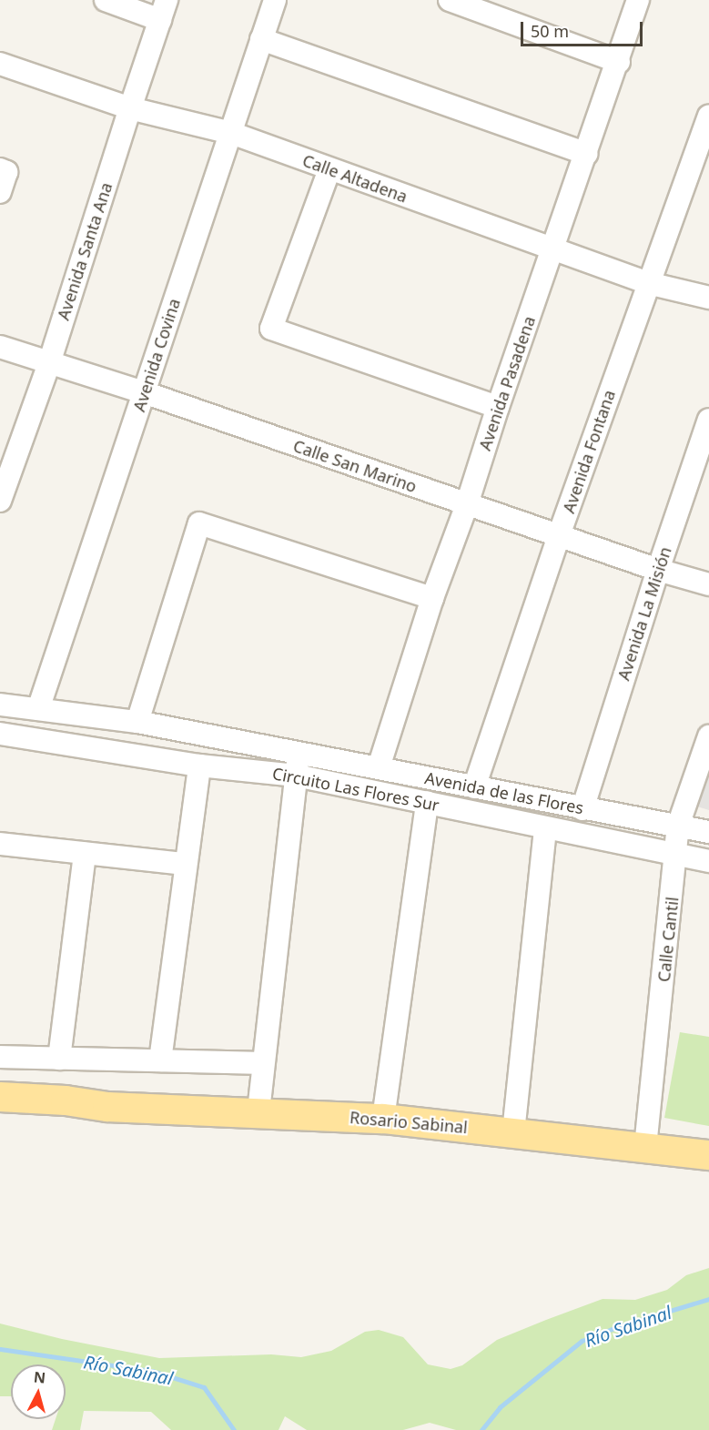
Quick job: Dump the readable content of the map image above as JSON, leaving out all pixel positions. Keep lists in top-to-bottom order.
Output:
{
  "streets": {
    "main road": ["Rosario Sabinal"],
    "street": [
      "Calle Altadena",
      "Avenida Santa Ana",
      "Avenida Covina",
      "Avenida Pasadena",
      "Avenida Fontana",
      "Calle San Marino",
      "Avenida La Misión",
      "Circuito Las Flores Sur",
      "Avenida de las Flores",
      "Calle Cantil"
    ]
  },
  "crossings": [
    ["Calle Altadena", "Avenida Santa Ana"],
    ["Calle Altadena", "Avenida Covina"],
    ["Calle Altadena", "Avenida Pasadena"],
    ["Calle Altadena", "Avenida Fontana"],
    ["Avenida Santa Ana", "Calle San Marino"],
    ["Avenida Covina", "Calle San Marino"],
    ["Avenida Covina", "Circuito Las Flores Sur"],
    ["Avenida Pasadena", "Calle San Marino"],
    ["Avenida Pasadena", "Avenida de las Flores"],
    ["Avenida Fontana", "Calle San Marino"],
    ["Avenida Fontana", "Avenida de las Flores"],
    ["Calle San Marino", "Avenida La Misión"],
    ["Avenida La Misión", "Avenida de las Flores"],
    ["Circuito Las Flores Sur", "Avenida de las Flores"],
    ["Circuito Las Flores Sur", "Calle Cantil"],
    ["Avenida de las Flores", "Calle Cantil"],
    ["Calle Cantil", "Rosario Sabinal"]
  ],
  "water": ["Río Sabinal"],
  "scale_bar": "50 m",
  "north": "top"
}
